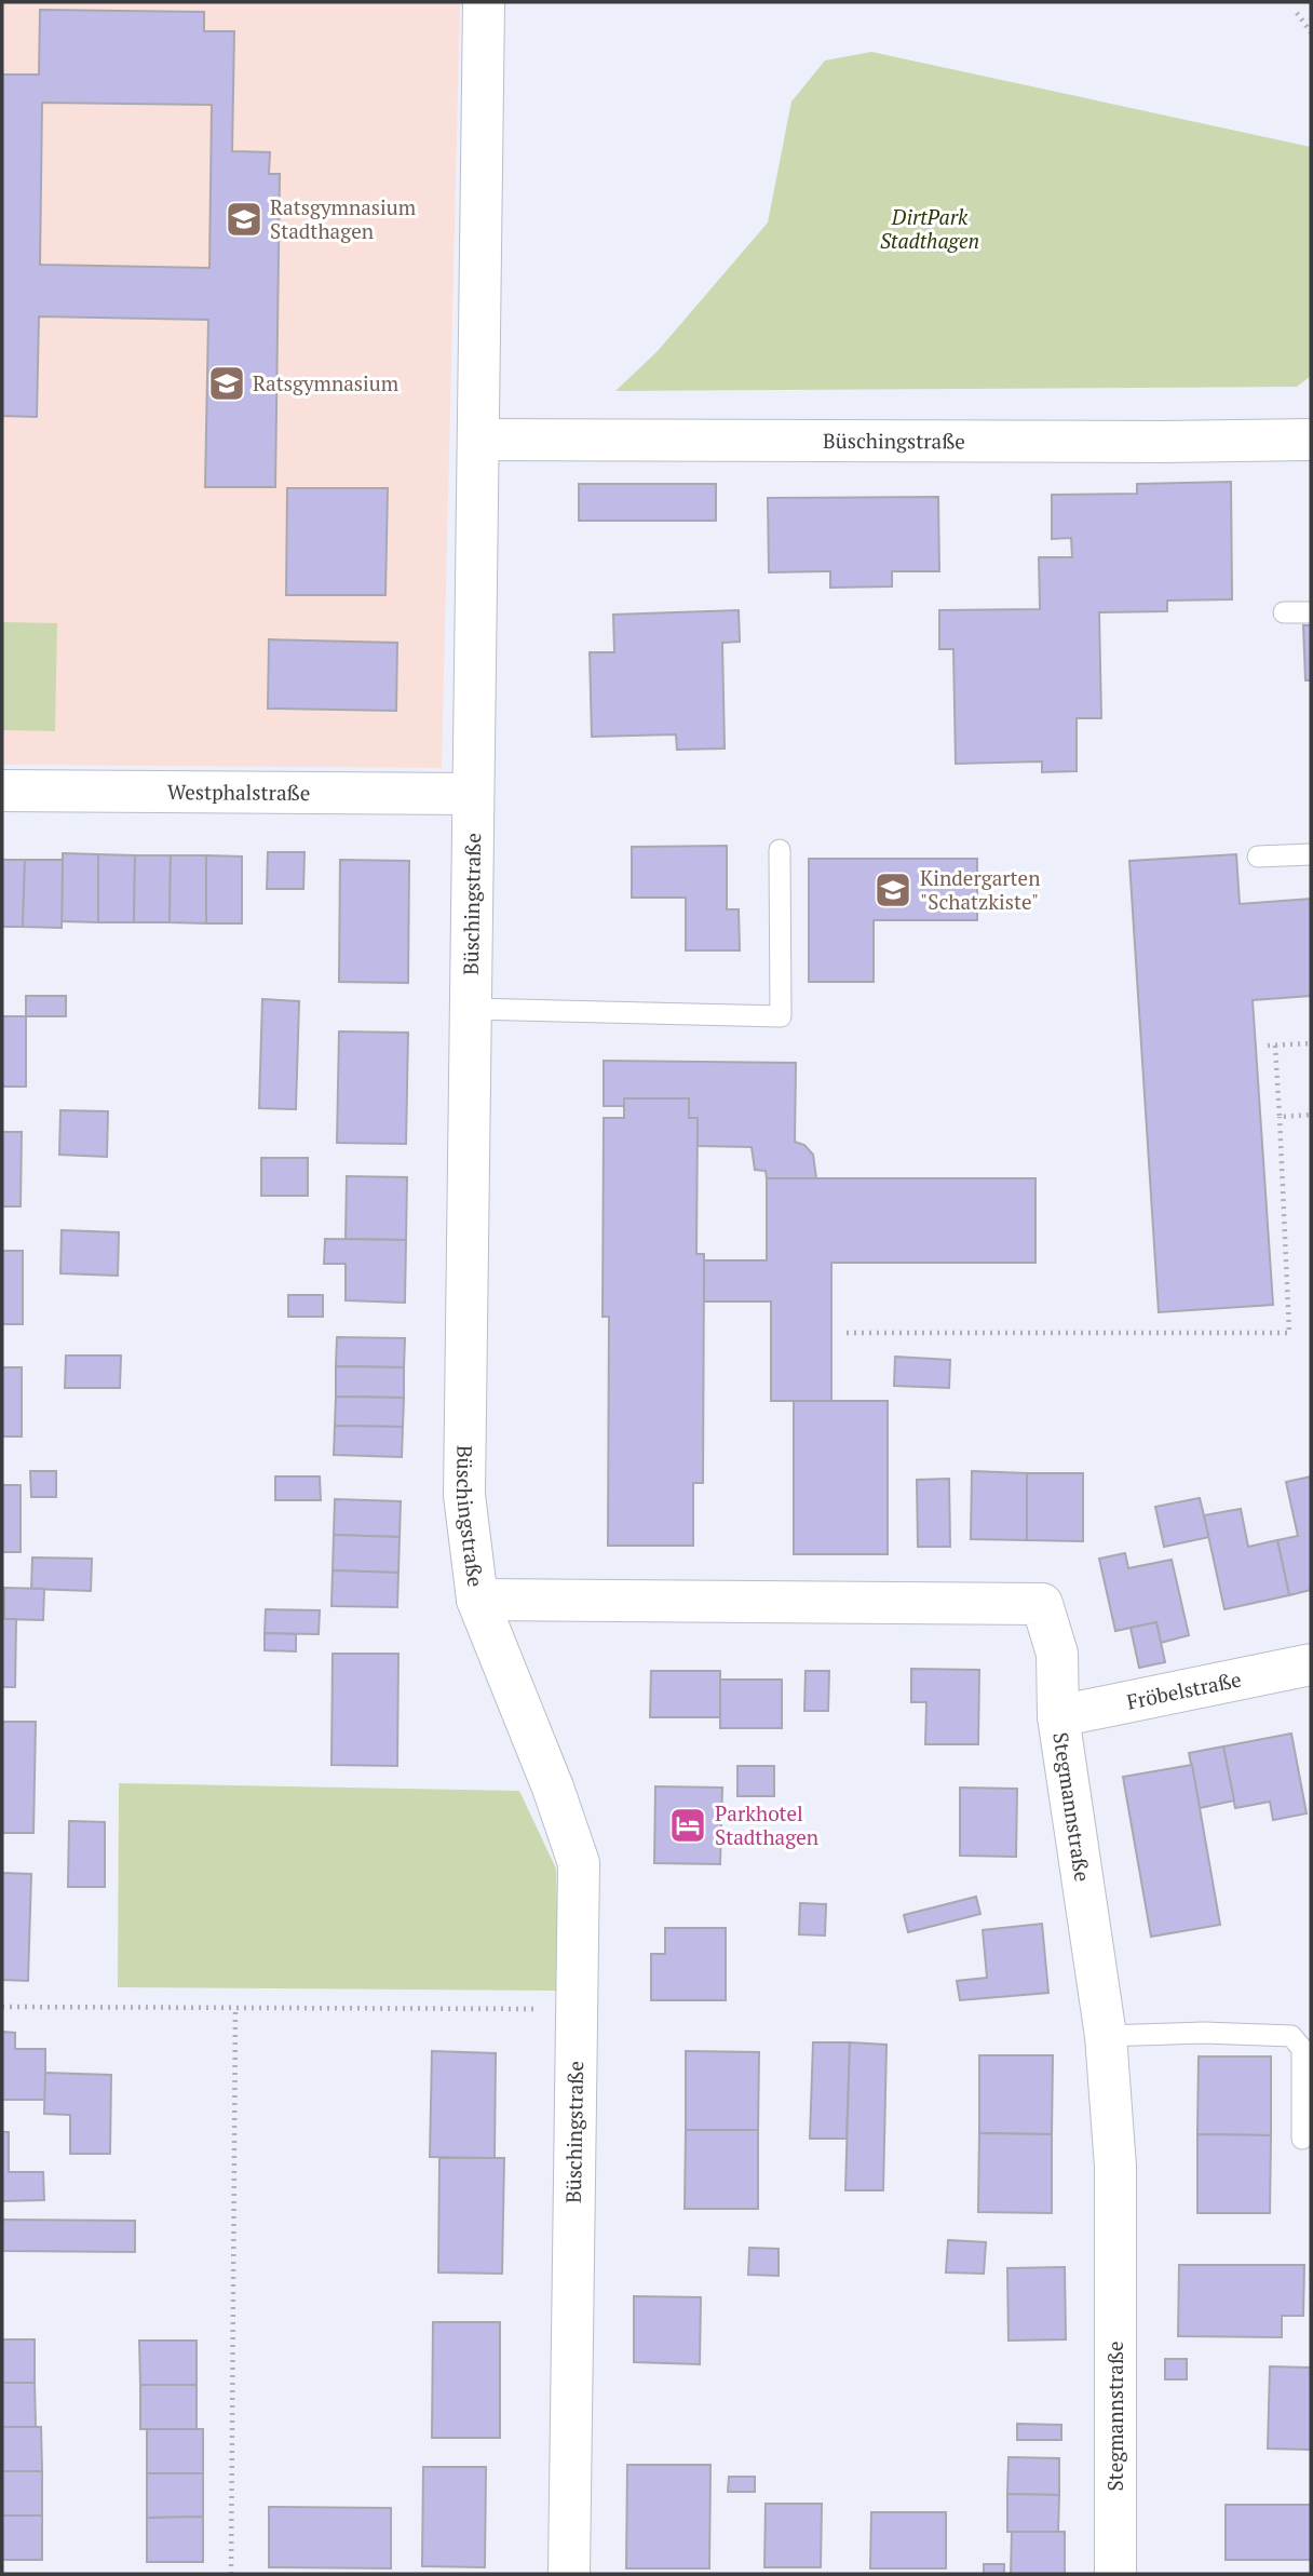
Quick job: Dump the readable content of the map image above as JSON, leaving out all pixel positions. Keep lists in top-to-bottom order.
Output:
{
  "streets": {
    "street": [
      "Büschingstraße",
      "Westphalstraße",
      "Fröbelstraße",
      "Stegmannstraße"
    ]
  },
  "crossings": [
    ["Büschingstraße", "Westphalstraße"],
    ["Büschingstraße", "Stegmannstraße"],
    ["Fröbelstraße", "Stegmannstraße"]
  ],
  "parks": ["DirtPark Stadthagen"],
  "places": {
    "school or university": ["Ratsgymnasium Stadthagen", "Ratsgymnasium", "Kindergarten \"Schatzkiste\""],
    "hotel": ["Parkhotel Stadthagen"]
  }
}
